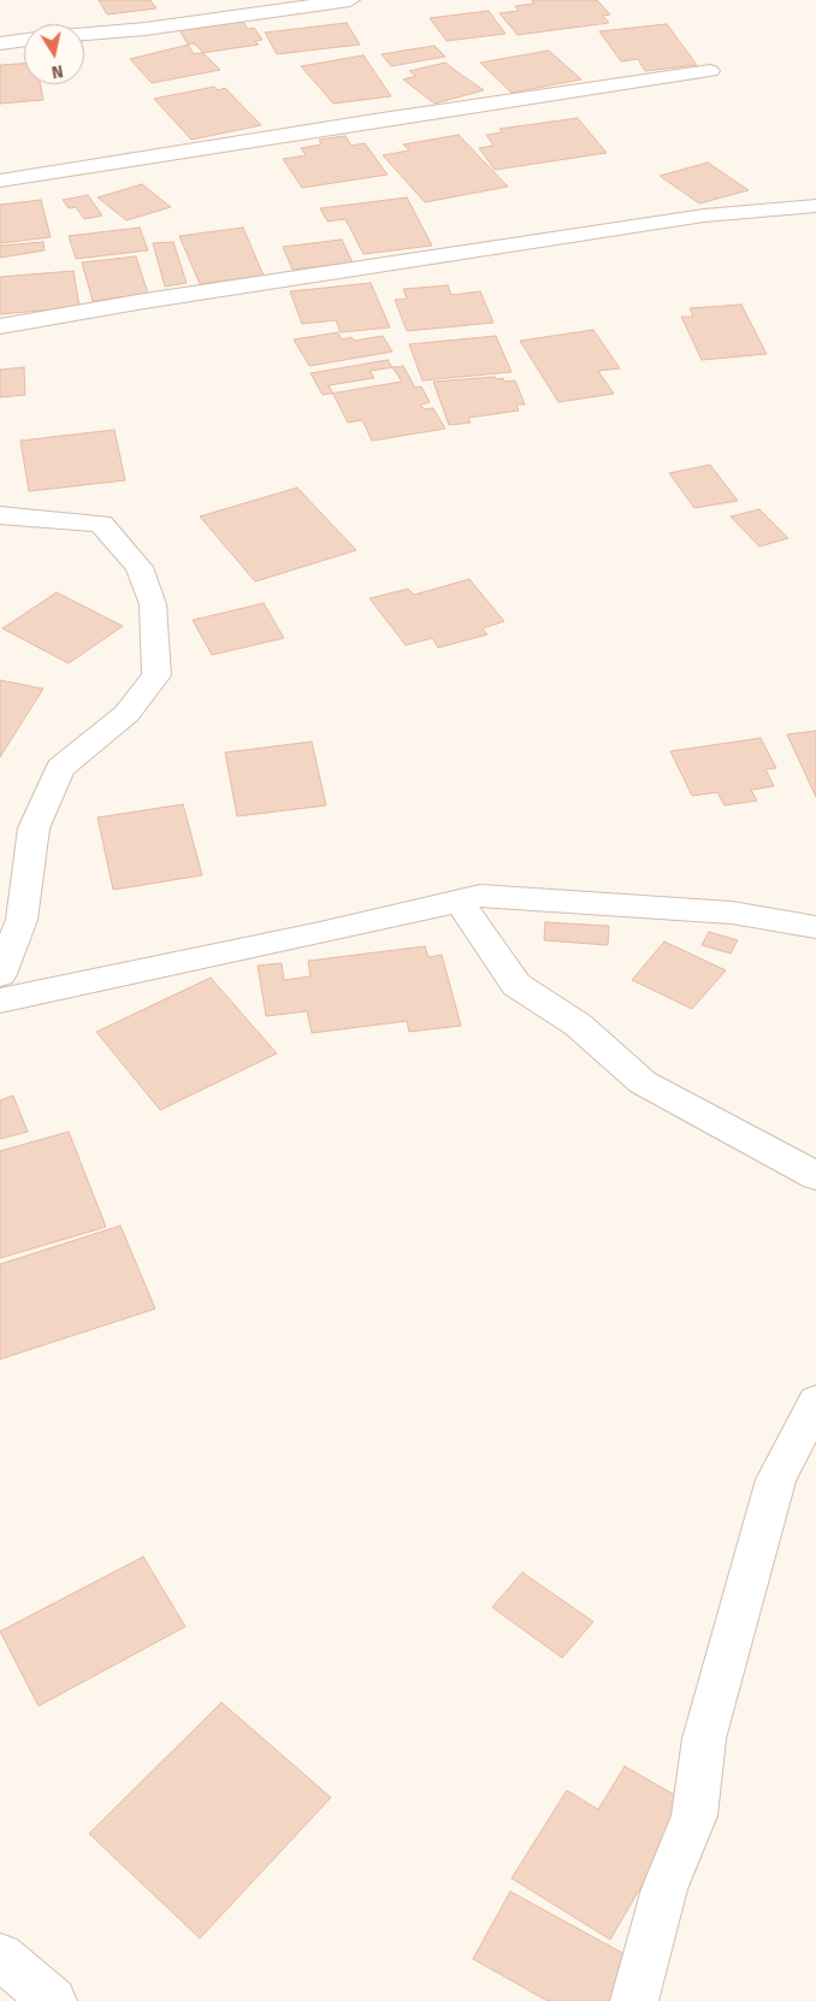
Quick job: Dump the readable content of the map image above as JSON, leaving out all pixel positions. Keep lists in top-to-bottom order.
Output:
{
  "north": "bottom"
}
